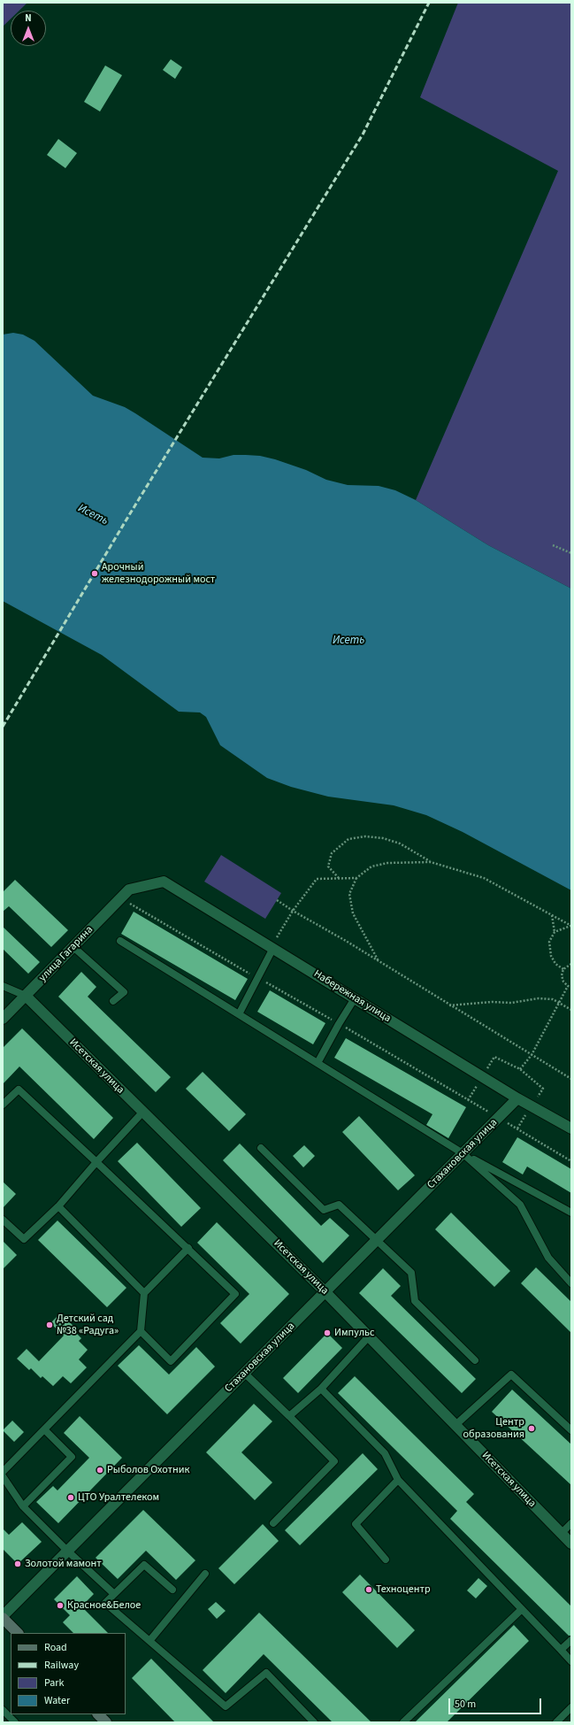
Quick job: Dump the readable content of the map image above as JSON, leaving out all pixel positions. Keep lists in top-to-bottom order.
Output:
{
  "streets": {
    "street": [
      "улица Гагарина",
      "Набережная улица",
      "Исетская улица",
      "Стахановская улица"
    ]
  },
  "crossings": [
    ["улица Гагарина", "Набережная улица"],
    ["улица Гагарина", "Исетская улица"],
    ["Набережная улица", "Стахановская улица"],
    ["Исетская улица", "Стахановская улица"]
  ],
  "water": ["Исеть"],
  "places": [
    "Арочный железнодорожный мост",
    "Детский сад №38 «Радуга»",
    "Импульс",
    "Центр образования",
    "Рыболов Охотник",
    "ЦТО Уралтелеком",
    "Золотой мамонт",
    "Техноцентр",
    "Красное&Белое"
  ],
  "legend": [
    "Road",
    "Railway",
    "Park",
    "Water"
  ],
  "scale_bar": "50 m",
  "north": "top"
}
